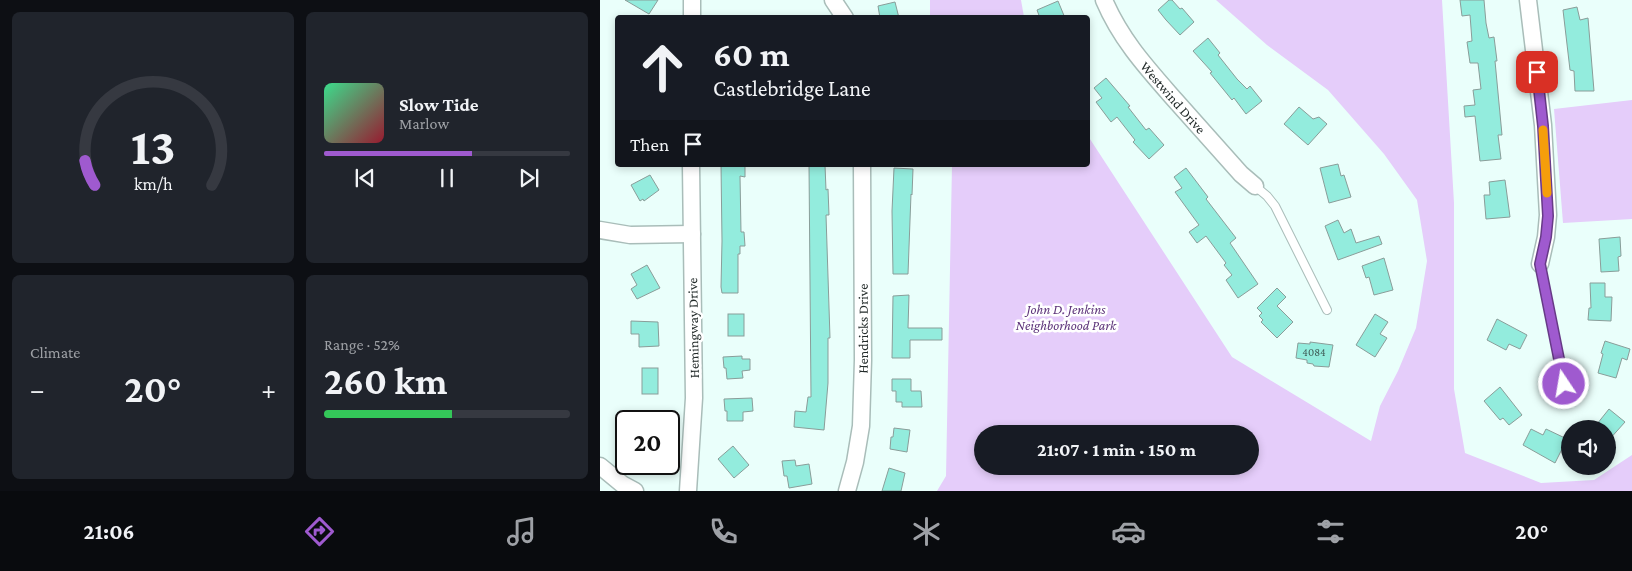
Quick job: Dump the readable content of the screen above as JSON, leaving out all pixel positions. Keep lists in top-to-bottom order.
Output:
{
  "streets": {
    "street": ["Westwind Drive", "Hemingway Drive", "Hendricks Drive"]
  },
  "parks": ["John D. Jenkins Neighborhood Park"],
  "house_numbers": ["4084"],
  "page": {
    "turn": ["60 m", "Castlebridge Lane"],
    "song": ["Slow Tide", "Marlow"],
    "then": "Then",
    "tile": [
      "Climate",
      ["Range · 52%", "260 km"]
    ],
    "heat": ["−", "20°", "+"],
    "limit": "20",
    "trip": "21:07 · 1 min · 150 m",
    "tabs": ["21:06", "20°"],
    "gauge": ["13", "km/h"]
  }
}
